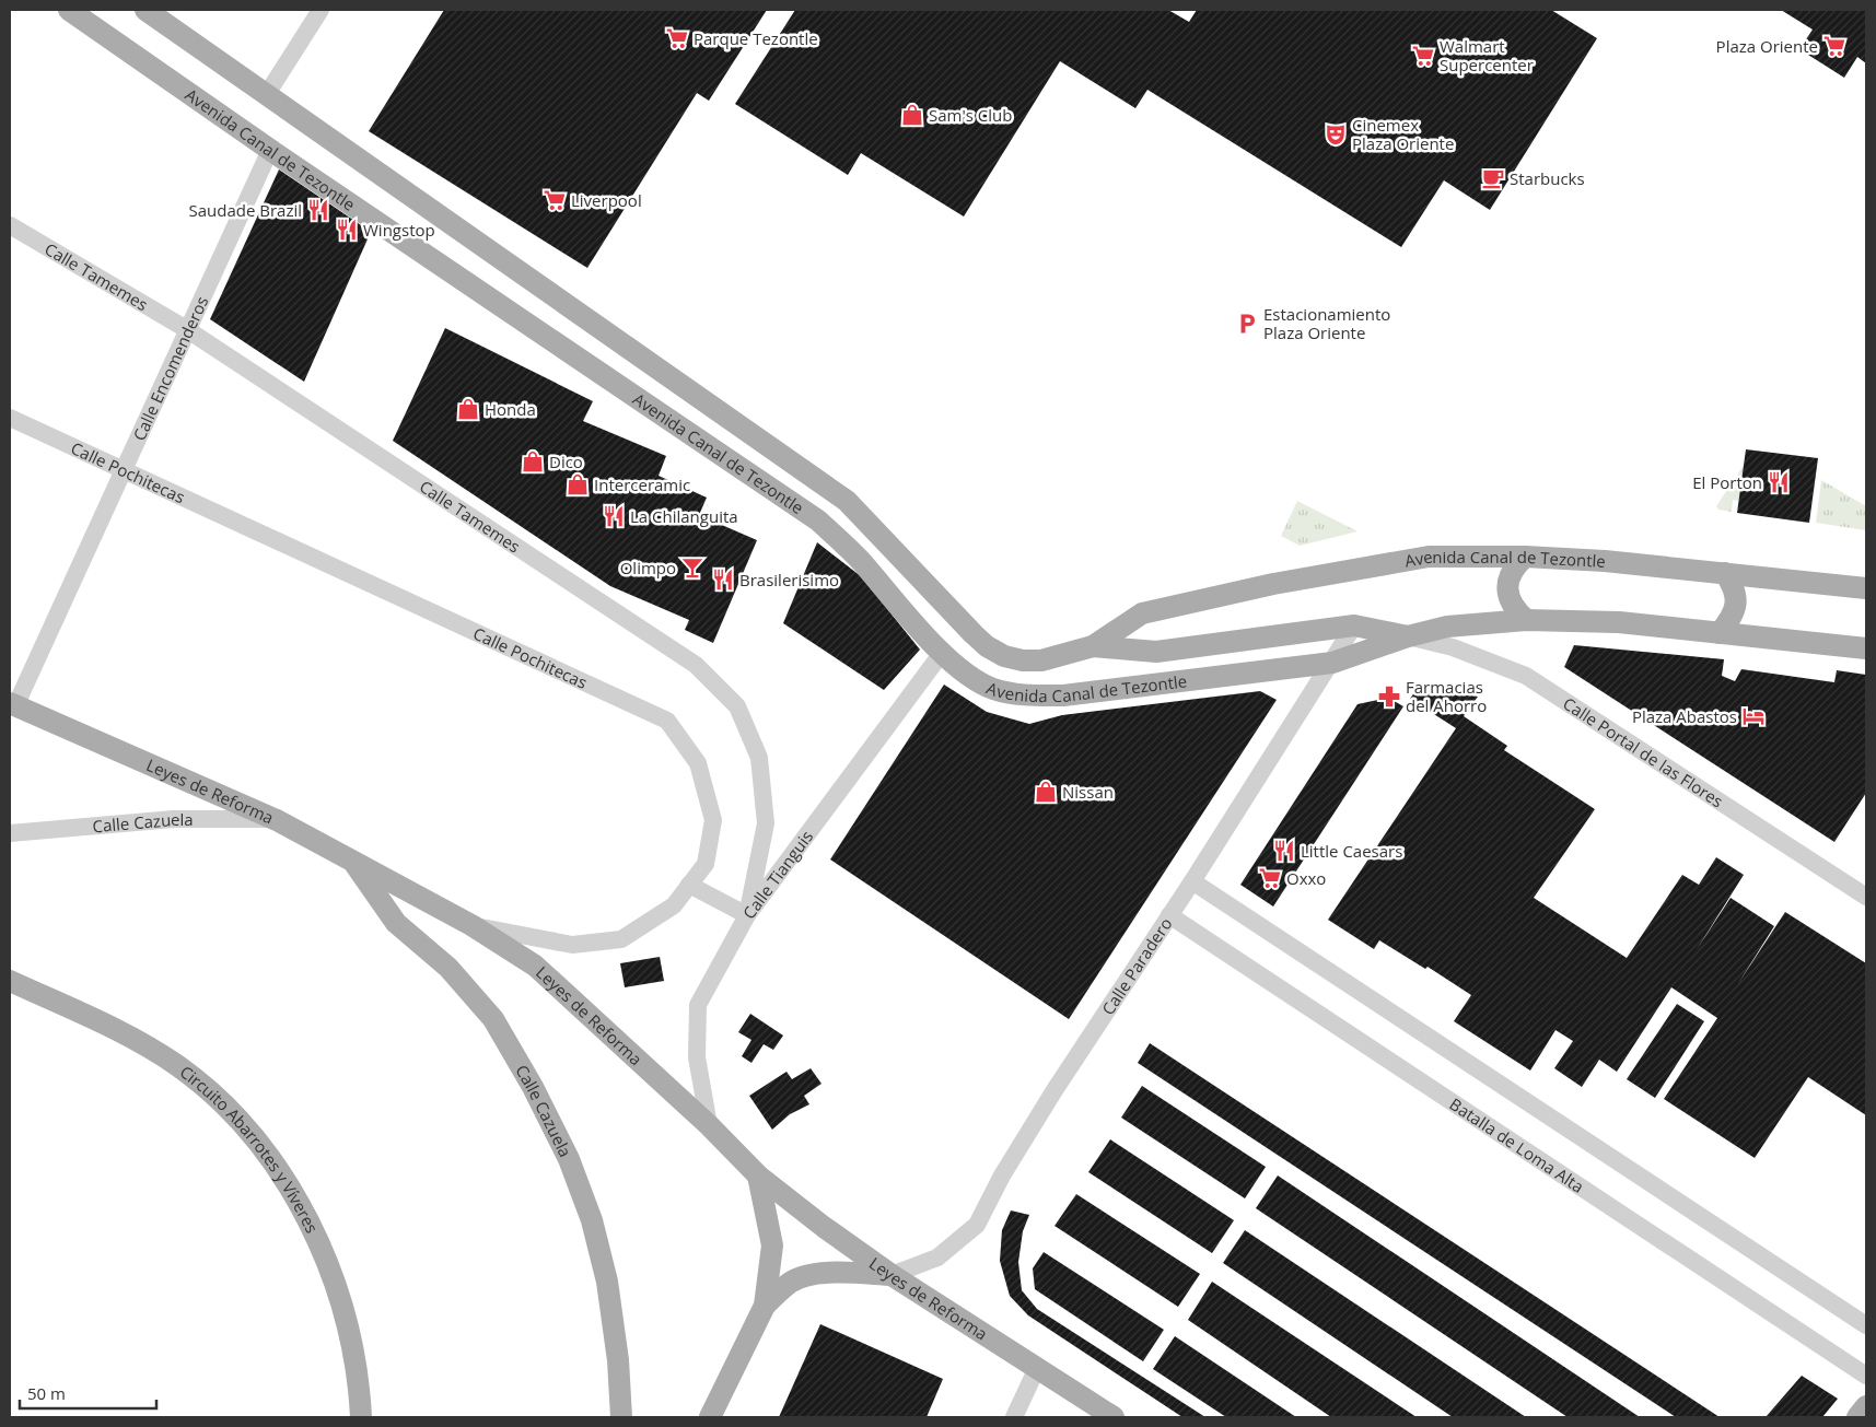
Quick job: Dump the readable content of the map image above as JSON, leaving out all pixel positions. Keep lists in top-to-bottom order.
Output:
{
  "streets": {
    "main road": [
      "Avenida Canal de Tezontle",
      "Leyes de Reforma",
      "Calle Cazuela",
      "Circuito Abarrotes y Víveres"
    ],
    "street": [
      "Calle Tamemes",
      "Calle Encomenderos",
      "Calle Pochitecas",
      "Calle Portal de las Flores",
      "Calle Tianguis",
      "Calle Paradero",
      "Batalla de Loma Alta"
    ]
  },
  "crossings": [
    ["Avenida Canal de Tezontle", "Calle Encomenderos"],
    ["Avenida Canal de Tezontle", "Calle Portal de las Flores"],
    ["Avenida Canal de Tezontle", "Calle Tianguis"],
    ["Avenida Canal de Tezontle", "Calle Paradero"],
    ["Calle Tamemes", "Calle Encomenderos"],
    ["Calle Tamemes", "Calle Tianguis"],
    ["Calle Encomenderos", "Calle Pochitecas"],
    ["Calle Encomenderos", "Leyes de Reforma"],
    ["Calle Pochitecas", "Leyes de Reforma"],
    ["Leyes de Reforma", "Calle Cazuela"],
    ["Leyes de Reforma", "Calle Tianguis"],
    ["Leyes de Reforma", "Calle Paradero"],
    ["Calle Paradero", "Batalla de Loma Alta"]
  ],
  "places": {
    "supermarket": [
      "Parque Tezontle",
      "Plaza Oriente",
      "Walmart Supercenter",
      "Liverpool",
      "Oxxo"
    ],
    "shop": [
      "Sam's Club",
      "Honda",
      "Dico",
      "Interceramic",
      "Nissan"
    ],
    "theatre": ["Cinemex Plaza Oriente"],
    "cafe": ["Starbucks"],
    "restaurant": [
      "Saudade Brazil",
      "Wingstop",
      "El Porton",
      "La Chilanguita",
      "Brasilerisimo",
      "Little Caesars"
    ],
    "parking": ["Estacionamiento Plaza Oriente"],
    "bar": ["Olimpo"],
    "pharmacy": ["Farmacias del Ahorro"],
    "hotel": ["Plaza Abastos"]
  },
  "scale_bar": "50 m"
}
